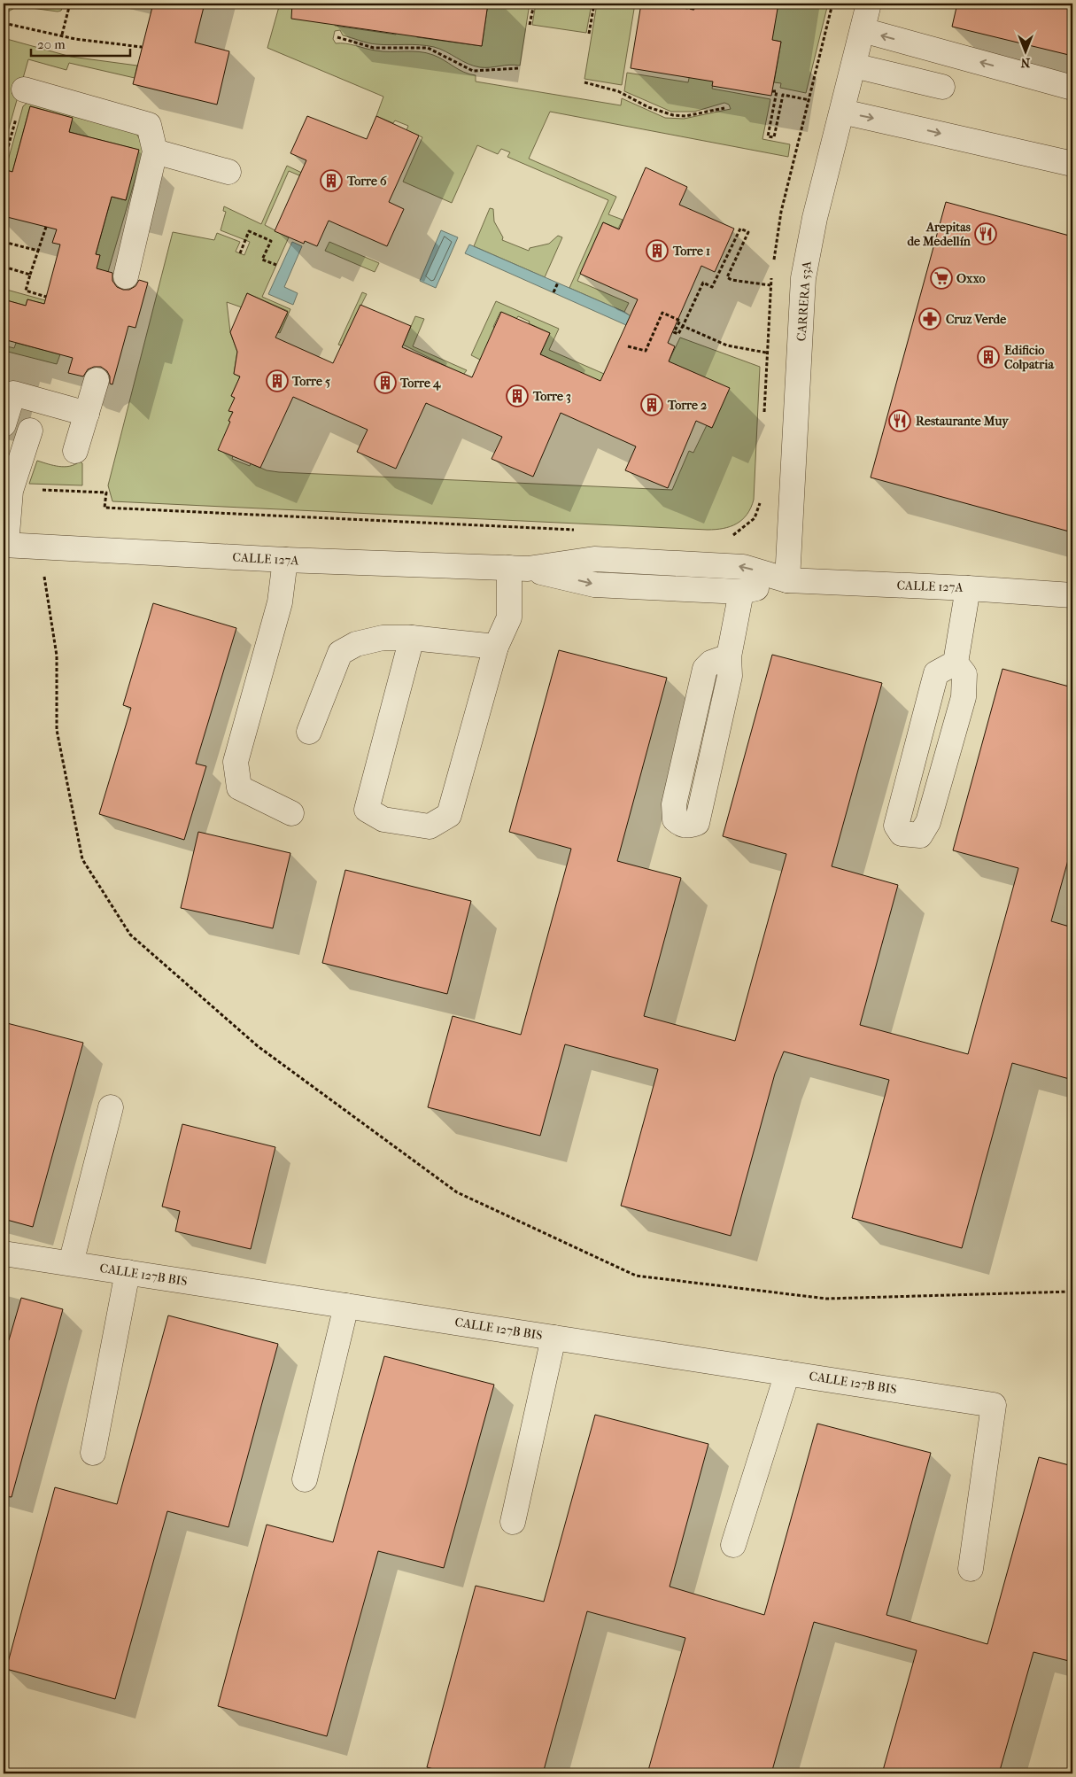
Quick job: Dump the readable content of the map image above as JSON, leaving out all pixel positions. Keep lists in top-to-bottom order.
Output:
{
  "streets": {
    "street": ["CARRERA 53A", "CALLE 127A", "CALLE 127B BIS"]
  },
  "crossings": [
    ["CARRERA 53A", "CALLE 127A"]
  ],
  "places": {
    "building": [
      "Torre 6",
      "Torre 1",
      "Edificio Colpatria",
      "Torre 5",
      "Torre 4",
      "Torre 3",
      "Torre 2"
    ],
    "restaurant": ["Arepitas de Medellín", "Restaurante Muy"],
    "supermarket": ["Oxxo"],
    "pharmacy": ["Cruz Verde"]
  },
  "scale_bar": "20 m",
  "north": "bottom"
}
